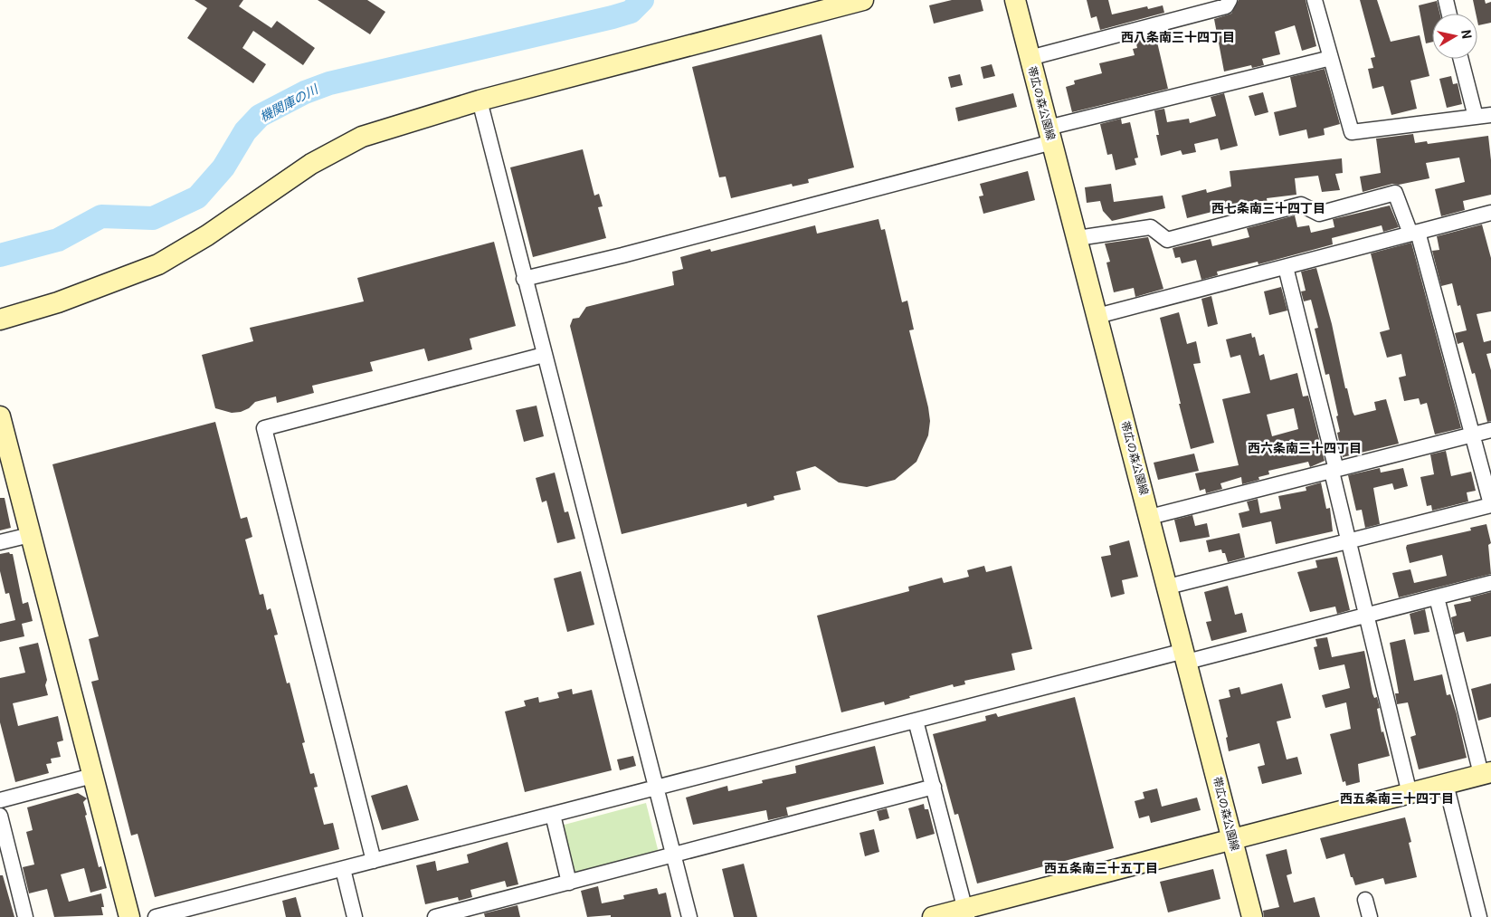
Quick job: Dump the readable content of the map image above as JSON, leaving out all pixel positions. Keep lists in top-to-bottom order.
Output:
{
  "streets": {
    "street": ["帯広の森公園線"]
  },
  "districts": [
    "西八条南三十四丁目",
    "西七条南三十四丁目",
    "西六条南三十四丁目",
    "西五条南三十四丁目",
    "西五条南三十五丁目"
  ],
  "water": ["機関庫の川"],
  "north": "right"
}
